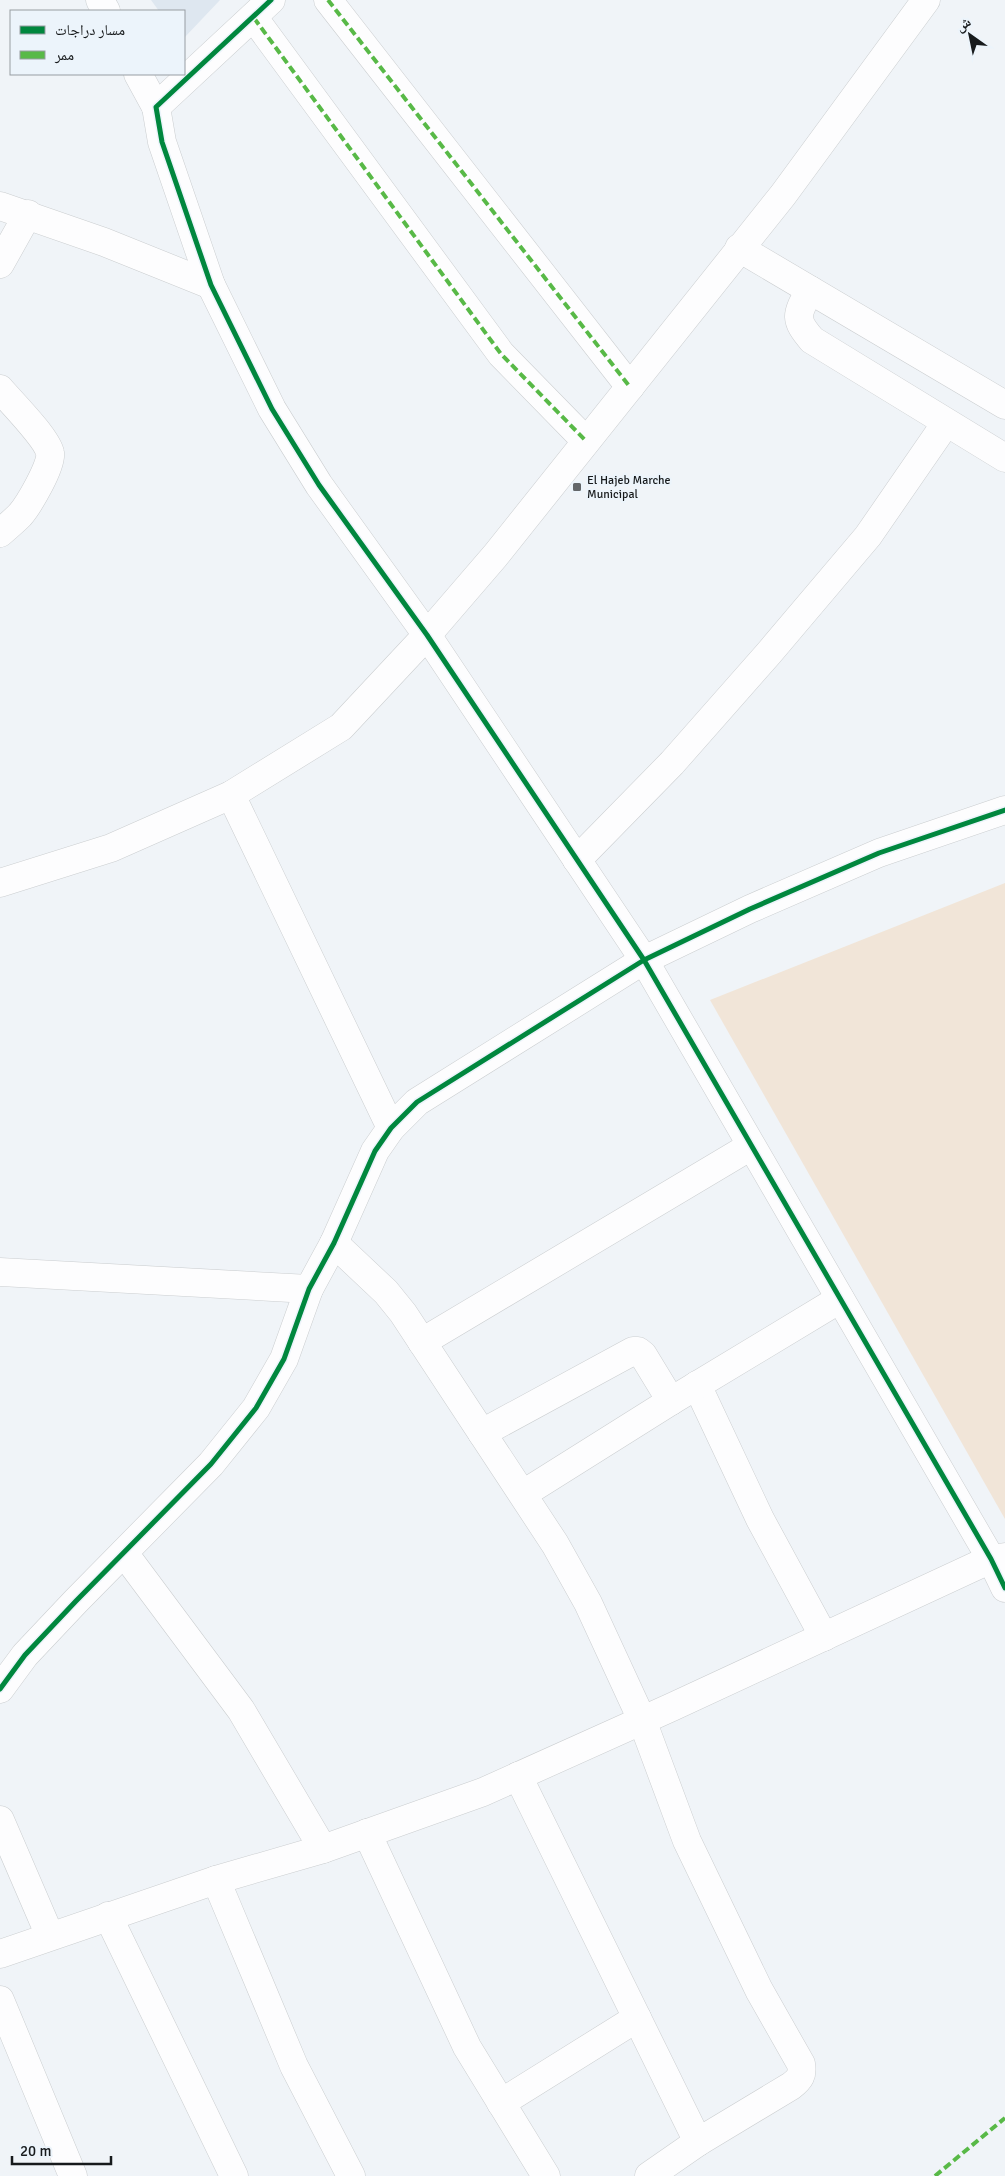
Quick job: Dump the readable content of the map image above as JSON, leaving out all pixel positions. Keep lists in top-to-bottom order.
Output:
{
  "places": {
    "transit": ["El Hajeb Marche Municipal"]
  },
  "legend": ["مسار دراجات", "ممر"],
  "scale_bar": "20 m",
  "north": "top left"
}
